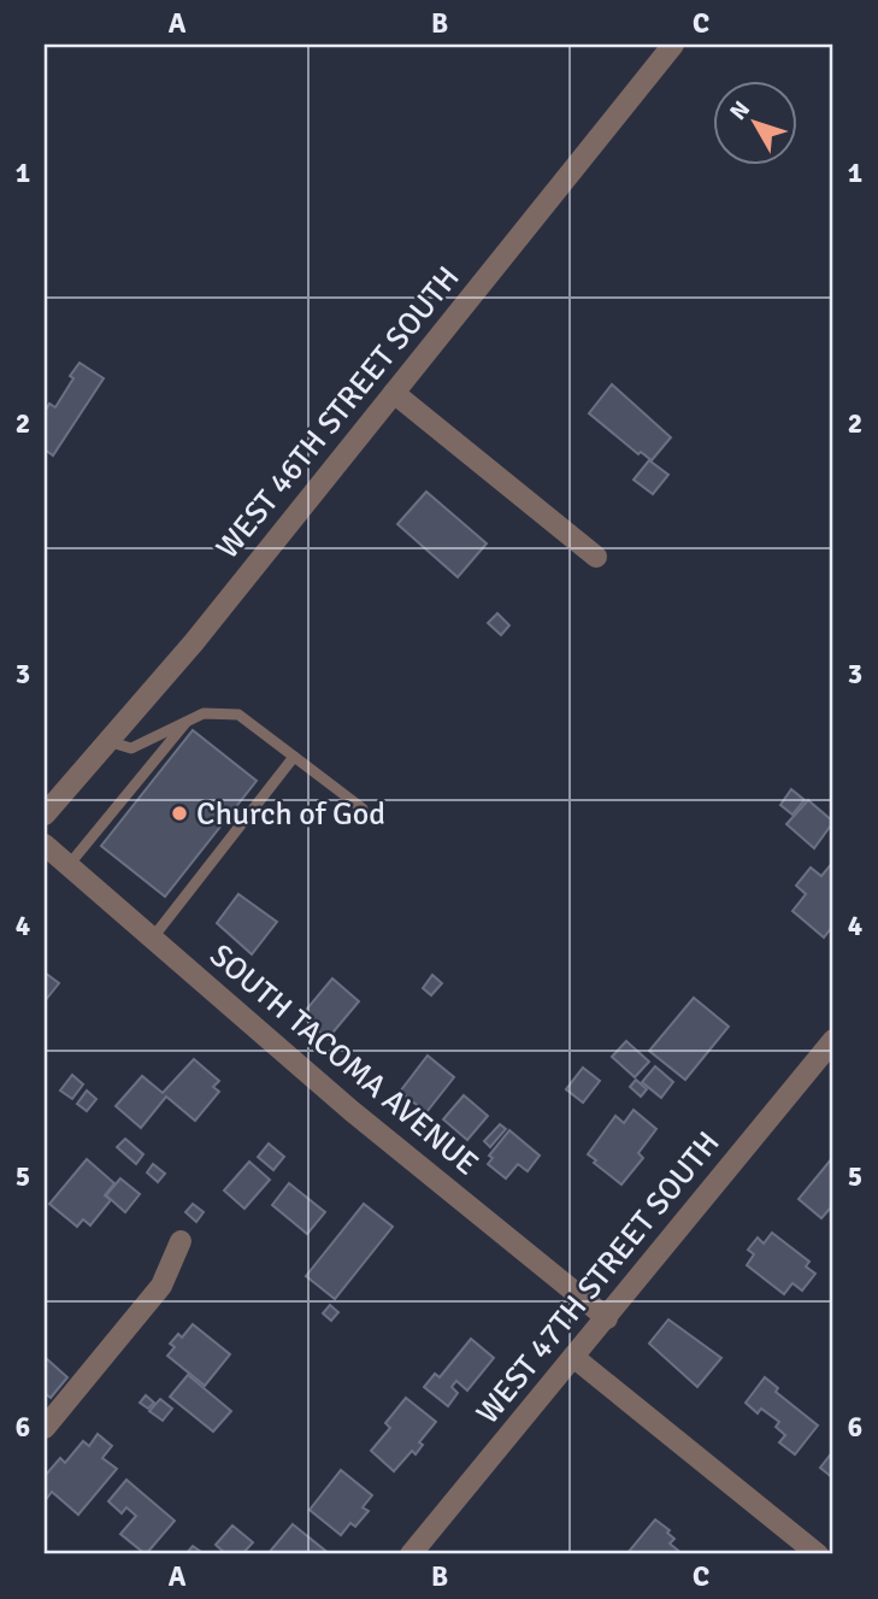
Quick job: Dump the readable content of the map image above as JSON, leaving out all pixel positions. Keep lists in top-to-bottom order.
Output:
{
  "streets": {
    "street": ["WEST 46TH STREET SOUTH", "SOUTH TACOMA AVENUE", "WEST 47TH STREET SOUTH"]
  },
  "crossings": [
    ["SOUTH TACOMA AVENUE", "WEST 47TH STREET SOUTH"]
  ],
  "places": ["Church of God"],
  "north": "top left",
  "grid": {
    "columns": ["A", "B", "C"],
    "rows": [
      "1",
      "2",
      "3",
      "4",
      "5",
      "6"
    ]
  }
}
